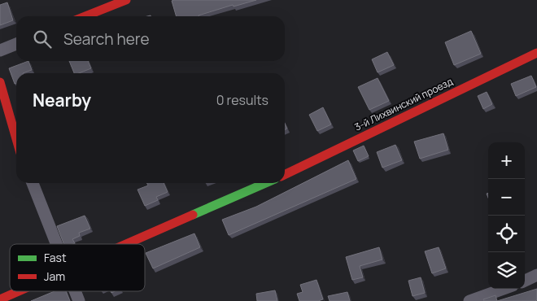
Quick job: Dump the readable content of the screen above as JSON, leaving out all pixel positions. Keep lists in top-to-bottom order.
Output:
{
  "streets": {
    "street": ["3-й Лихвинский проезд"]
  },
  "legend": ["Fast", "Jam"],
  "page": {
    "search": "Search here",
    "heading": ["Nearby", "0 results"],
    "map_buttons": ["+", "−"]
  }
}
